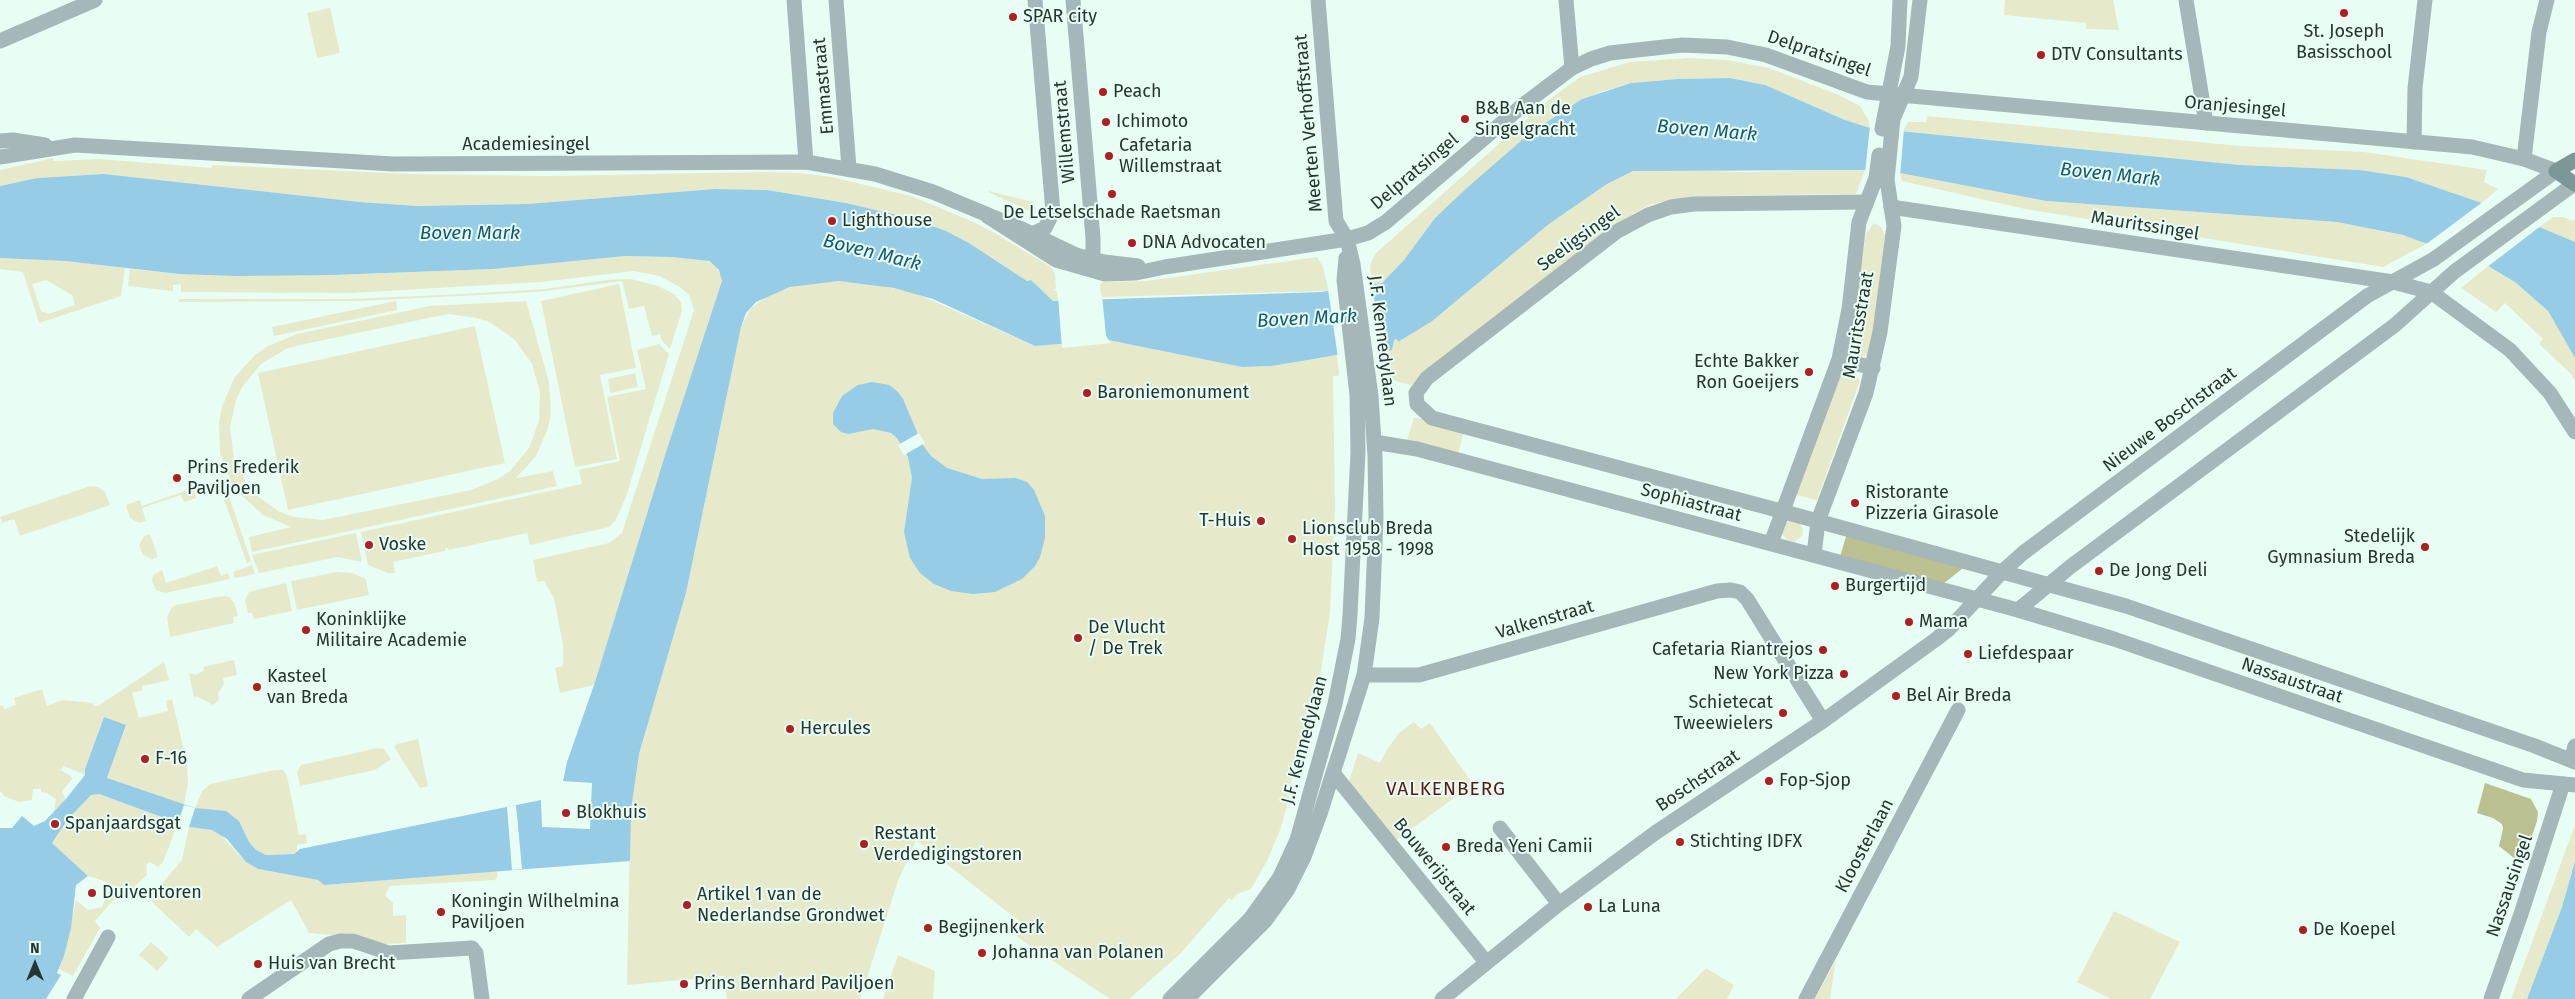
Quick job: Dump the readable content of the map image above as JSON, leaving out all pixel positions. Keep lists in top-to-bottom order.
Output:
{
  "streets": {
    "street": [
      "Delpratsingel",
      "Emmastraat",
      "Oranjesingel",
      "Meerten Verhoffstraat",
      "Willemstraat",
      "Academiesingel",
      "Mauritssingel",
      "Seeligsingel",
      "Mauritsstraat",
      "J.F. Kennedylaan",
      "Nieuwe Boschstraat",
      "Sophiastraat",
      "Valkenstraat",
      "Nassaustraat",
      "Boschstraat",
      "Kloosterlaan",
      "Bouwerijstraat",
      "Nassausingel"
    ]
  },
  "crossings": [
    ["Delpratsingel", "Oranjesingel"],
    ["Delpratsingel", "Meerten Verhoffstraat"],
    ["Delpratsingel", "Willemstraat"],
    ["Delpratsingel", "Academiesingel"],
    ["Delpratsingel", "Mauritsstraat"],
    ["Delpratsingel", "J.F. Kennedylaan"],
    ["Emmastraat", "Academiesingel"],
    ["Oranjesingel", "Mauritsstraat"],
    ["Oranjesingel", "Nieuwe Boschstraat"],
    ["Meerten Verhoffstraat", "J.F. Kennedylaan"],
    ["Willemstraat", "Academiesingel"],
    ["Mauritssingel", "Seeligsingel"],
    ["Mauritssingel", "Mauritsstraat"],
    ["Mauritssingel", "Nieuwe Boschstraat"],
    ["Seeligsingel", "Mauritsstraat"],
    ["Seeligsingel", "Sophiastraat"],
    ["Mauritsstraat", "Sophiastraat"],
    ["J.F. Kennedylaan", "Sophiastraat"],
    ["J.F. Kennedylaan", "Valkenstraat"],
    ["J.F. Kennedylaan", "Bouwerijstraat"],
    ["Nieuwe Boschstraat", "Sophiastraat"],
    ["Nieuwe Boschstraat", "Boschstraat"],
    ["Sophiastraat", "Nassaustraat"],
    ["Sophiastraat", "Boschstraat"],
    ["Valkenstraat", "Boschstraat"],
    ["Nassaustraat", "Nassausingel"],
    ["Boschstraat", "Bouwerijstraat"]
  ],
  "districts": ["VALKENBERG"],
  "water": ["Boven Mark"],
  "places": [
    "St. Joseph Basisschool",
    "SPAR city",
    "DTV Consultants",
    "Peach",
    "B&B Aan de Singelgracht",
    "Ichimoto",
    "Cafetaria Willemstraat",
    "De Letselschade Raetsman",
    "Lighthouse",
    "DNA Advocaten",
    "Echte Bakker Ron Goeijers",
    "Baroniemonument",
    "Prins Frederik Paviljoen",
    "Ristorante Pizzeria Girasole",
    "T-Huis",
    "Lionsclub Breda Host 1958 - 1998",
    "Voske",
    "Stedelijk Gymnasium Breda",
    "De Jong Deli",
    "Burgertijd",
    "Mama",
    "Koninklijke Militaire Academie",
    "De Vlucht / De Trek",
    "Cafetaria Riantrejos",
    "Liefdespaar",
    "New York Pizza",
    "Kasteel van Breda",
    "Bel Air Breda",
    "Schietecat Tweewielers",
    "Hercules",
    "F-16",
    "Fop-Sjop",
    "Blokhuis",
    "Spanjaardsgat",
    "Stichting IDFX",
    "Restant Verdedigingstoren",
    "Breda Yeni Camii",
    "Duiventoren",
    "Artikel 1 van de Nederlandse Grondwet",
    "La Luna",
    "Koningin Wilhelmina Paviljoen",
    "Begijnenkerk",
    "De Koepel",
    "Johanna van Polanen",
    "Huis van Brecht",
    "Prins Bernhard Paviljoen"
  ],
  "north": "top"
}
